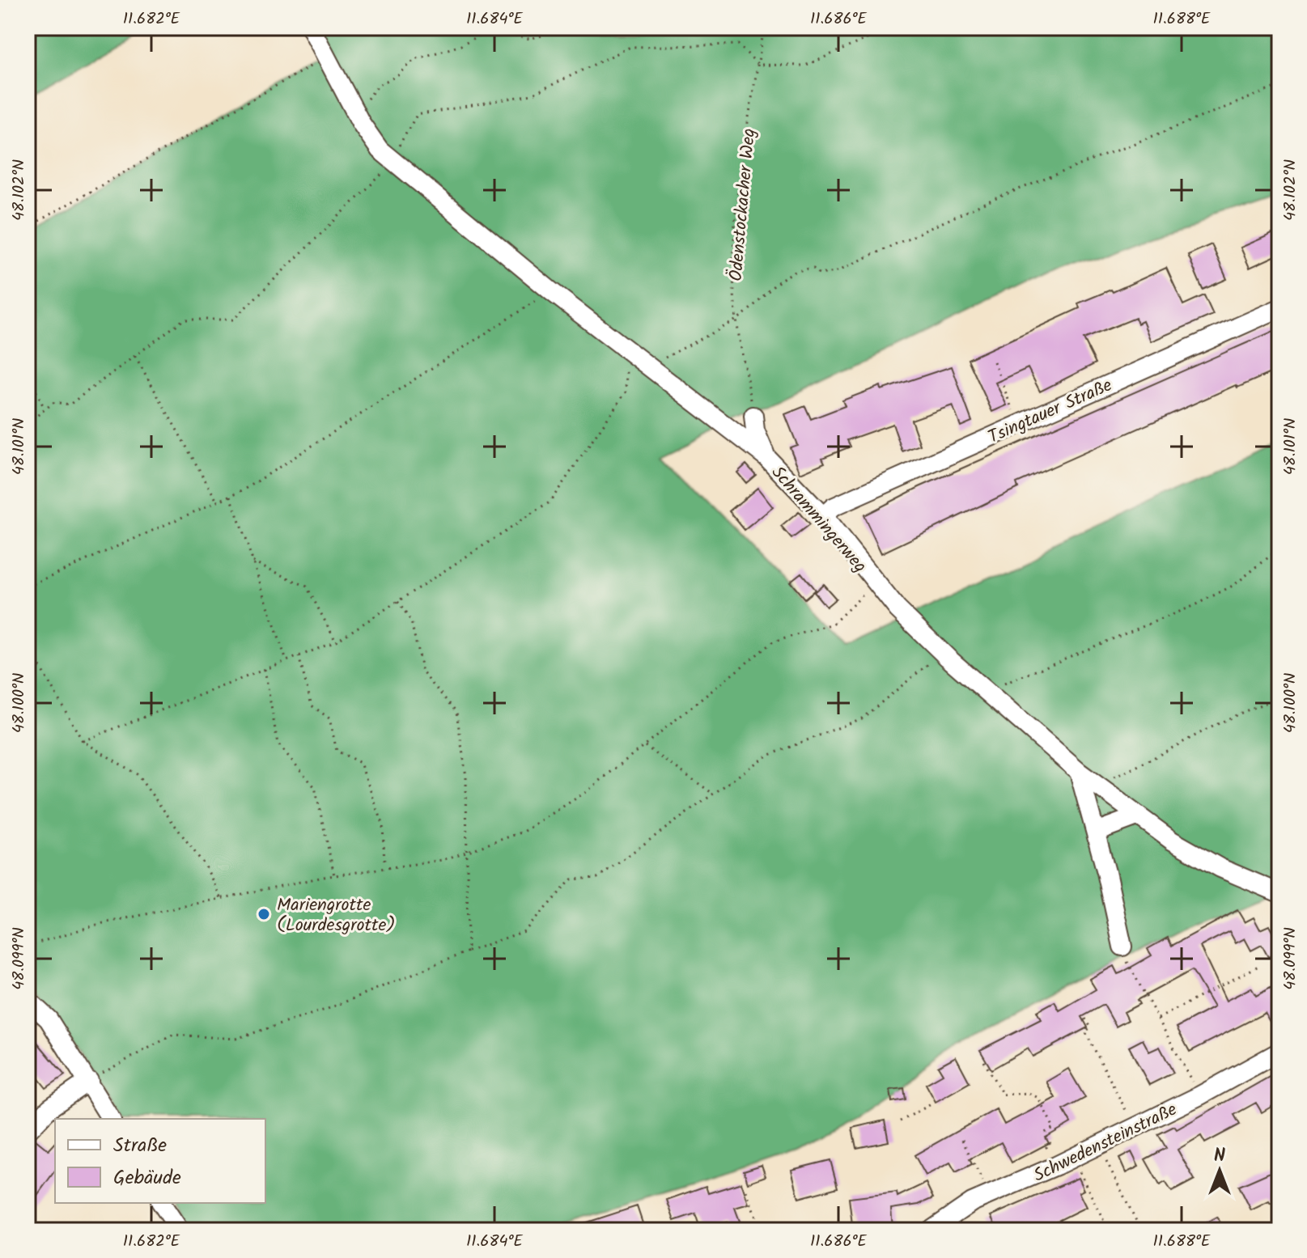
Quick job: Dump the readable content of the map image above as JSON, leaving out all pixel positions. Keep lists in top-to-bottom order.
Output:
{
  "streets": {
    "street": ["Tsingtauer Straße", "Schrammingerweg", "Schwedensteinstraße"],
    "path": ["Ödenstockacher Weg"]
  },
  "crossings": [
    ["Ödenstockacher Weg", "Schrammingerweg"],
    ["Tsingtauer Straße", "Schrammingerweg"]
  ],
  "places": ["Mariengrotte (Lourdesgrotte)"],
  "legend": ["Straße", "Gebäude"],
  "north": "top",
  "coordinates": [
    "11.682°E",
    "11.684°E",
    "11.686°E",
    "11.688°E",
    "48.102°N",
    "48.101°N",
    "48.100°N",
    "48.099°N"
  ]
}
